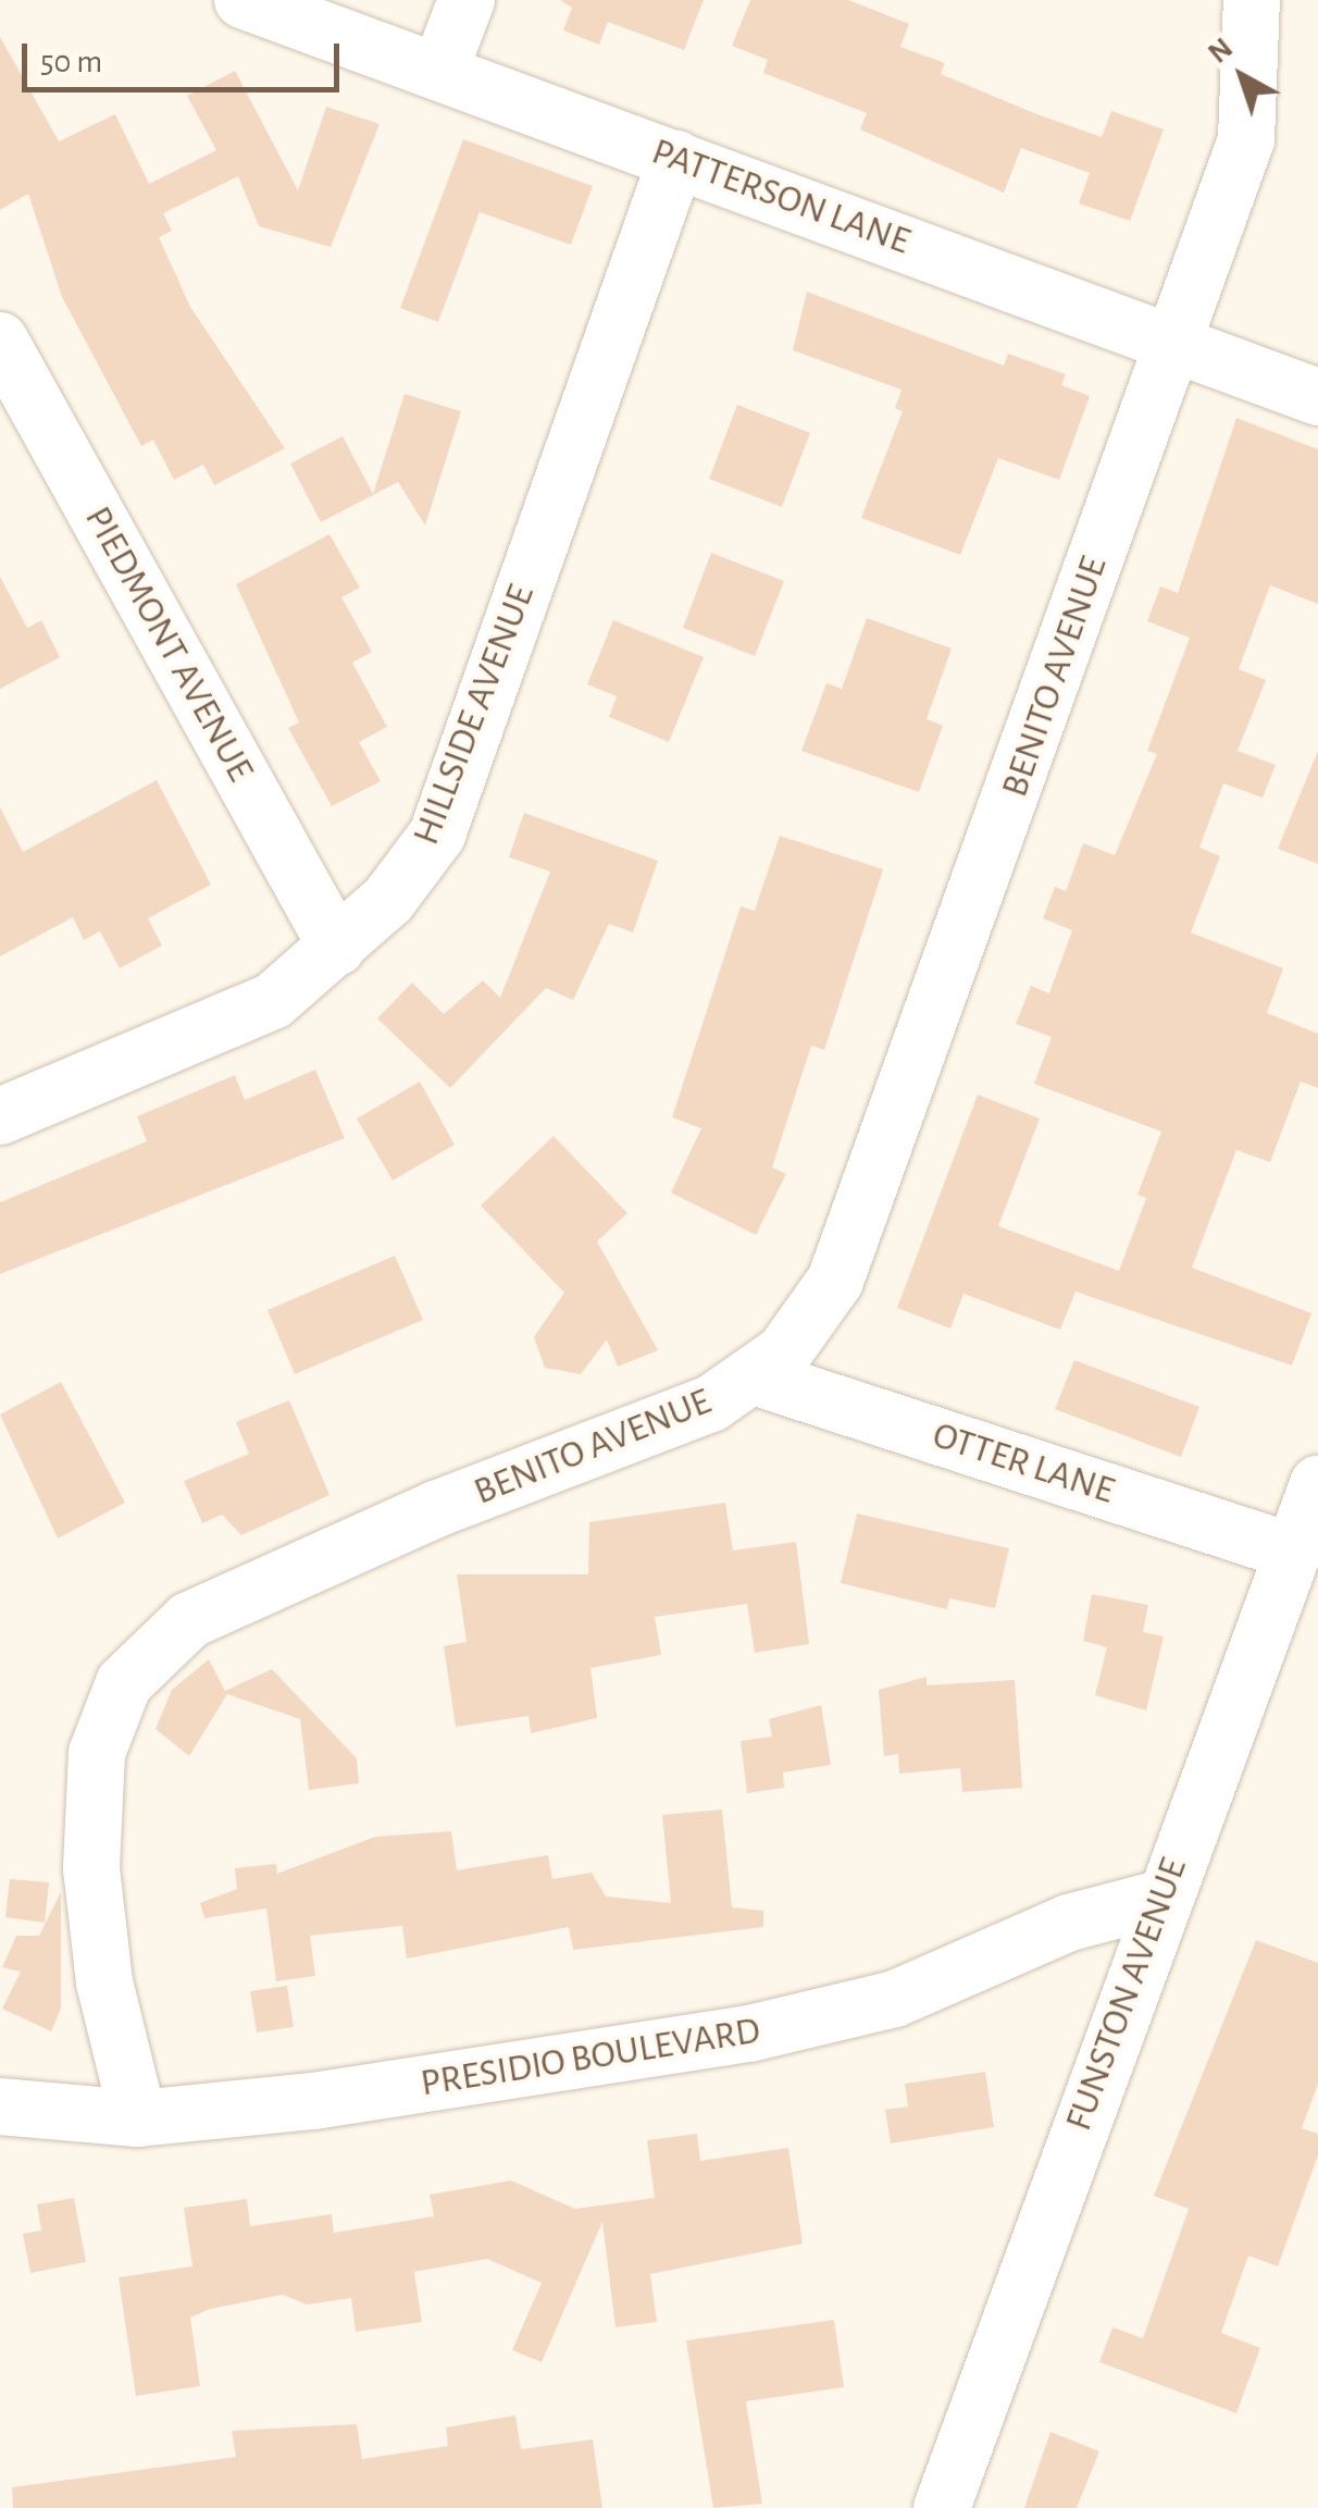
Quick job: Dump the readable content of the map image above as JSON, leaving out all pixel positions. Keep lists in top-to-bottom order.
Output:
{
  "streets": {
    "street": [
      "PATTERSON LANE",
      "PIEDMONT AVENUE",
      "BENITO AVENUE",
      "HILLSIDE AVENUE",
      "OTTER LANE",
      "FUNSTON AVENUE",
      "PRESIDIO BOULEVARD"
    ]
  },
  "crossings": [
    ["PATTERSON LANE", "BENITO AVENUE"],
    ["PATTERSON LANE", "HILLSIDE AVENUE"],
    ["PIEDMONT AVENUE", "HILLSIDE AVENUE"],
    ["BENITO AVENUE", "OTTER LANE"],
    ["BENITO AVENUE", "PRESIDIO BOULEVARD"],
    ["OTTER LANE", "FUNSTON AVENUE"],
    ["FUNSTON AVENUE", "PRESIDIO BOULEVARD"]
  ],
  "scale_bar": "50 m",
  "north": "top left"
}
